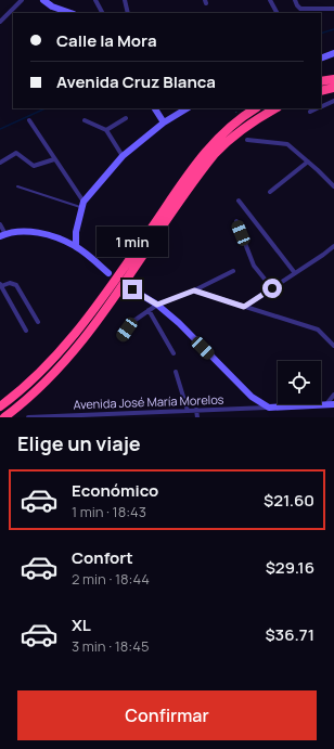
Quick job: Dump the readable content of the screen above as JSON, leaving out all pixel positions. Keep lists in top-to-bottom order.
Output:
{
  "streets": {
    "street": ["Avenida José María Morelos"]
  },
  "page": {
    "banner": ["Calle la Mora", "Avenida Cruz Blanca"],
    "bubble": "1 min",
    "heading": "Elige un viaje",
    "list": [
      {
        "name": "Económico",
        "note": "1 min · 18:43",
        "value": "$21.60"
      },
      {
        "name": "Confort",
        "note": "2 min · 18:44",
        "value": "$29.16"
      },
      {
        "name": "XL",
        "note": "3 min · 18:45",
        "value": "$36.71"
      }
    ],
    "buttons": "Confirmar"
  }
}
